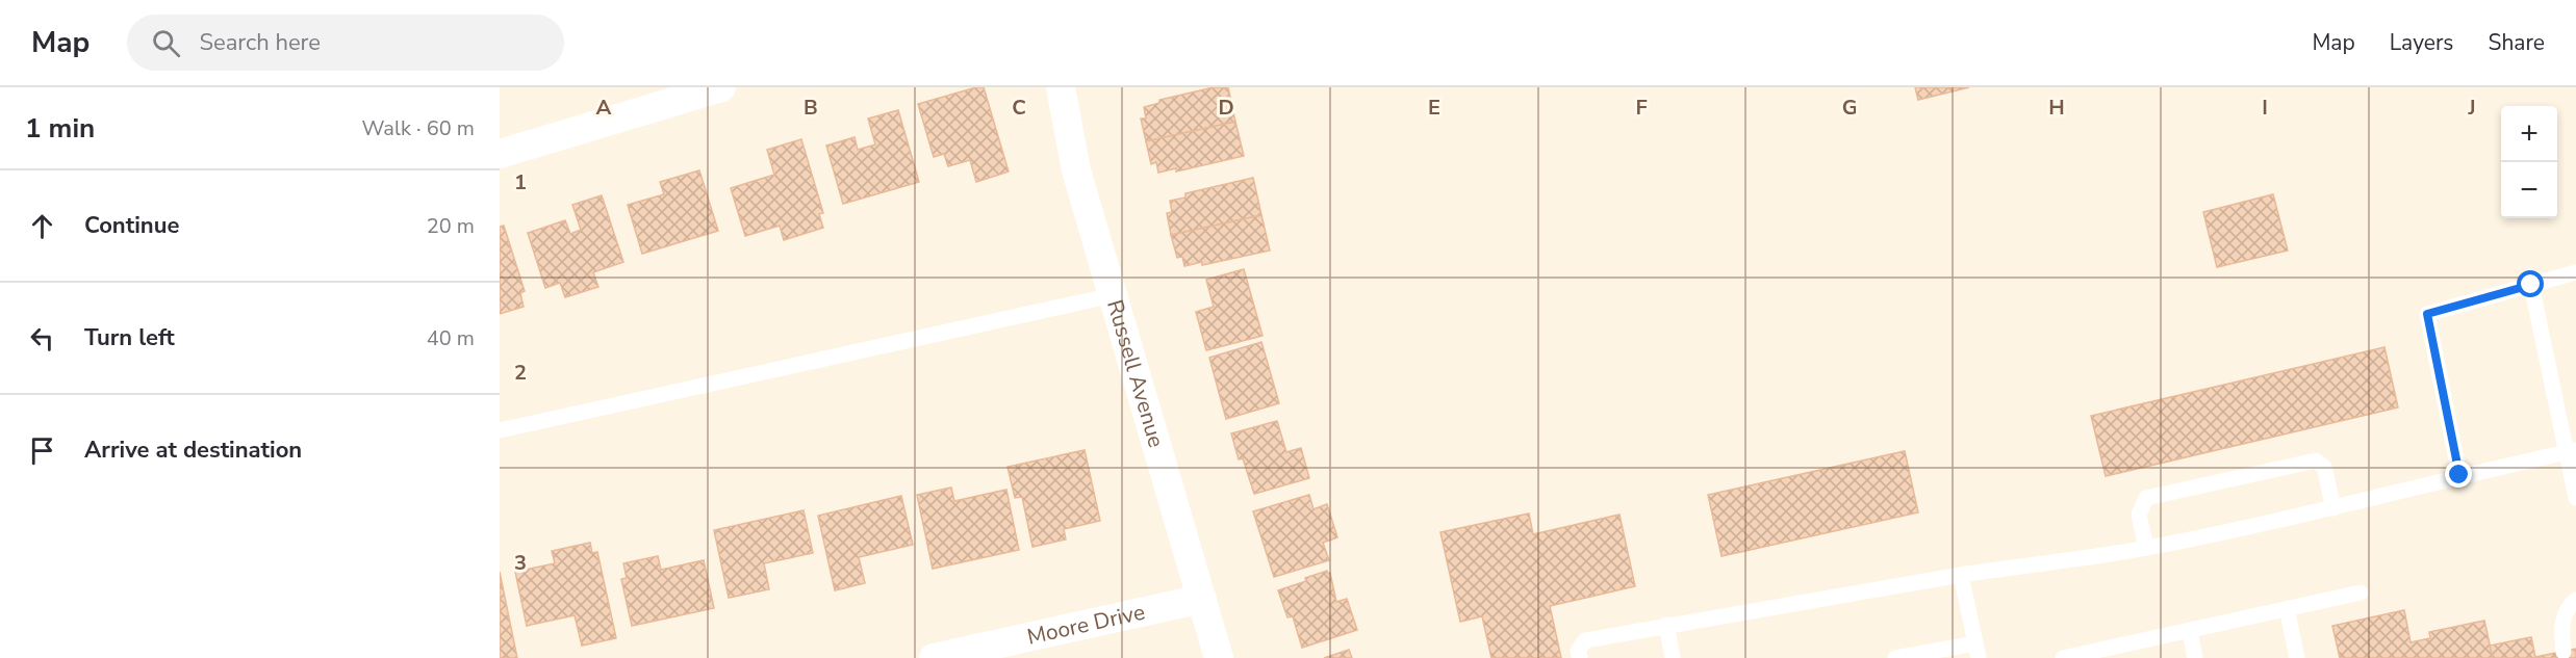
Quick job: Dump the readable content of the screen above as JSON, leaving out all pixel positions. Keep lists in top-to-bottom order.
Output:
{
  "streets": {
    "street": ["Russell Avenue", "Moore Drive"]
  },
  "crossings": [
    ["Russell Avenue", "Moore Drive"]
  ],
  "page": {
    "header": "Map",
    "search": "Search here",
    "nav": ["Map", "Layers", "Share"],
    "heading": ["1 min", "Walk · 60 m"],
    "map_buttons": ["+", "−"],
    "list": [
      ["Continue", "20 m"],
      ["Turn left", "40 m"],
      "Arrive at destination"
    ]
  },
  "grid": {
    "columns": [
      "A",
      "B",
      "C",
      "D",
      "E",
      "F",
      "G",
      "H",
      "I",
      "J"
    ],
    "rows": ["1", "2", "3"]
  }
}
